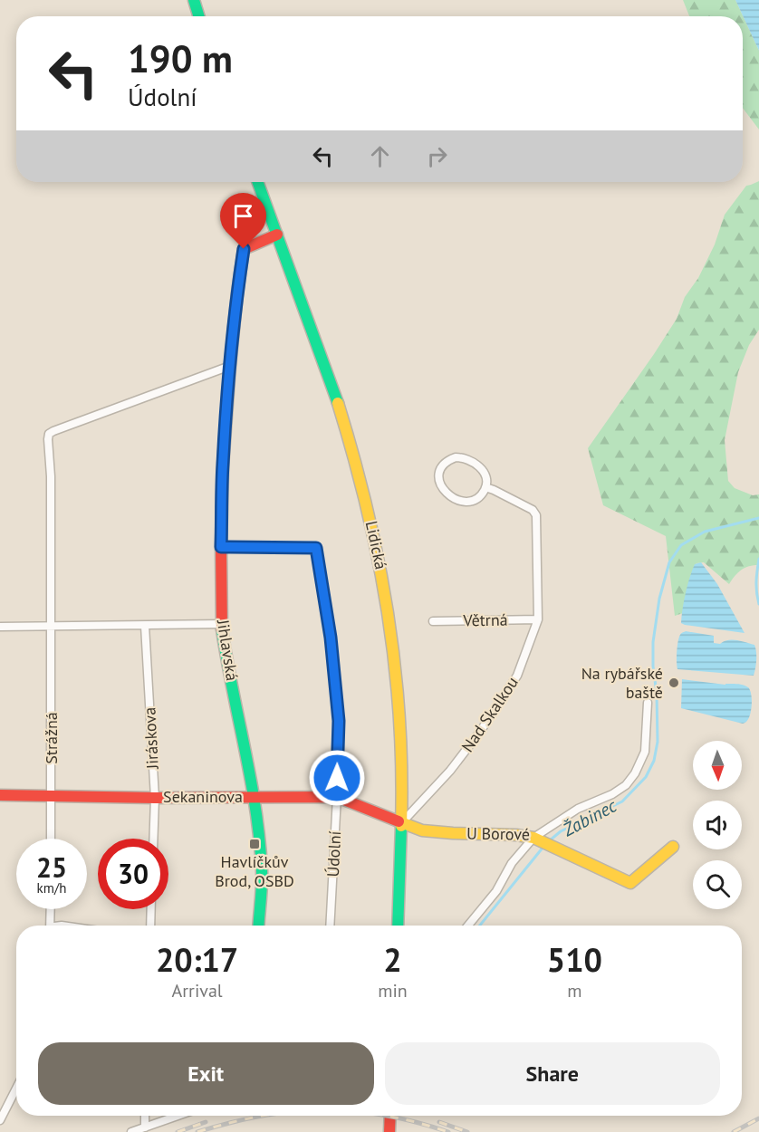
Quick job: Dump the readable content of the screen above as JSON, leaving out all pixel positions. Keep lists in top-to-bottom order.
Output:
{
  "streets": {
    "street": [
      "Lidická",
      "Větrná",
      "Jihlavská",
      "Nad Skalkou",
      "Strážná",
      "Jiráskova",
      "Sekaninova",
      "U Borové",
      "Údolní"
    ]
  },
  "crossings": [
    ["Lidická", "Jihlavská"],
    ["Lidická", "Nad Skalkou"],
    ["Lidická", "Sekaninova"],
    ["Lidická", "U Borové"],
    ["Větrná", "Nad Skalkou"],
    ["Jihlavská", "Strážná"],
    ["Jihlavská", "Sekaninova"],
    ["Jihlavská", "Údolní"],
    ["Nad Skalkou", "Sekaninova"],
    ["Nad Skalkou", "U Borové"],
    ["Strážná", "Sekaninova"],
    ["Jiráskova", "Sekaninova"],
    ["Sekaninova", "U Borové"],
    ["Sekaninova", "Údolní"]
  ],
  "water": ["Žabinec"],
  "places": {
    "other": ["Na rybářské baště"],
    "transit": ["Havlíčkův Brod, OSBD"]
  },
  "north": "bottom",
  "page": {
    "turn": ["190 m", "Údolní"],
    "speed": "25 km/h",
    "limit": "30",
    "eta": [
      "20:17",
      "Arrival",
      "2",
      "min",
      "510",
      "m"
    ],
    "buttons": ["Exit", "Share"]
  }
}
